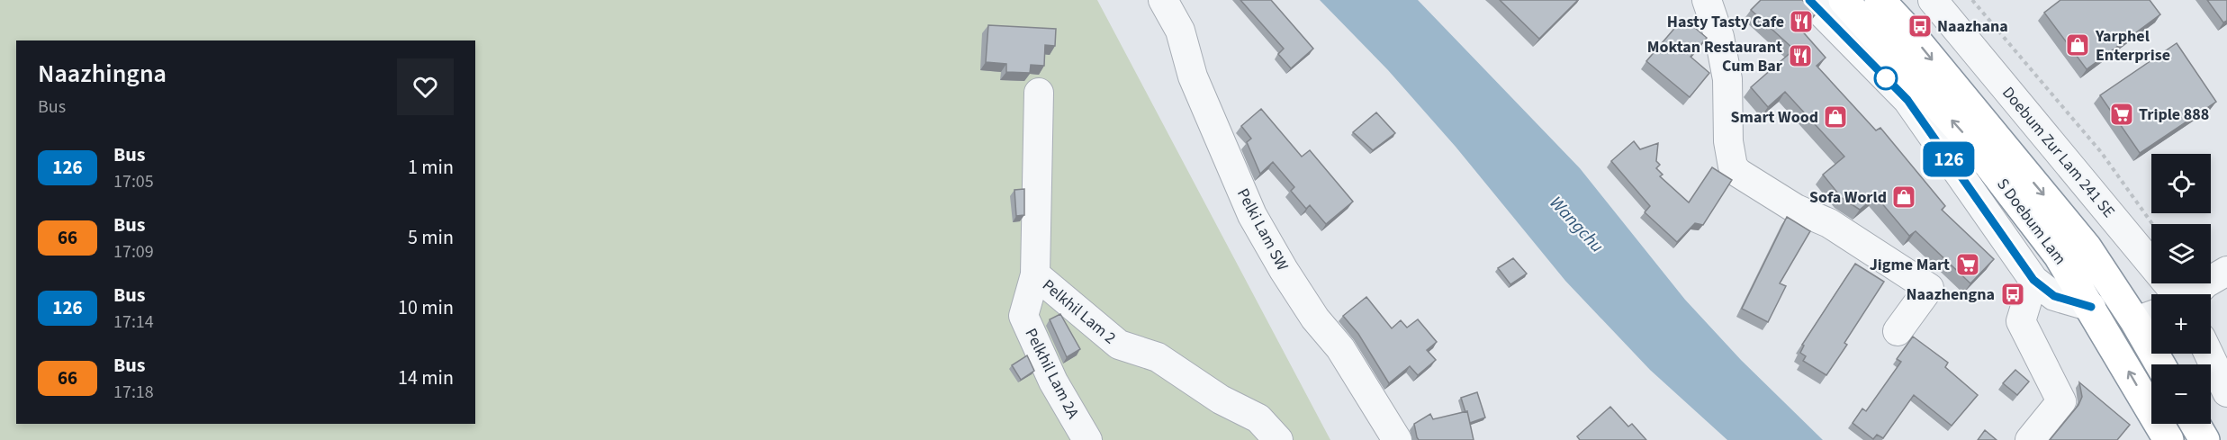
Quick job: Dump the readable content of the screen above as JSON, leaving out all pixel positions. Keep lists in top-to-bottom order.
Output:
{
  "streets": {
    "highway": ["S Doebum Lam"],
    "street": [
      "Doebum Zur Lam 241 SE",
      "Pelki Lam SW",
      "Pelkhil Lam 2",
      "Pelkhil Lam 2A"
    ]
  },
  "crossings": [
    ["Pelkhil Lam 2", "Pelkhil Lam 2A"]
  ],
  "water": ["Wangchu"],
  "places": {
    "restaurant": ["Hasty Tasty Cafe", "Moktan Restaurant Cum Bar"],
    "bus stop": ["Naazhana", "Naazhengna"],
    "shop": ["Yarphel Enterprise", "Smart Wood", "Sofa World"],
    "supermarket": ["Triple 888", "Jigme Mart"]
  },
  "lines": ["bus line 126"],
  "page": {
    "on_map": "126",
    "heading": ["Naazhingna", "Bus"],
    "list": [
      {
        "mark": "126",
        "name": "Bus",
        "note": "17:05",
        "value": "1 min"
      },
      {
        "mark": "66",
        "name": "Bus",
        "note": "17:09",
        "value": "5 min"
      },
      {
        "mark": "126",
        "name": "Bus",
        "note": "17:14",
        "value": "10 min"
      },
      {
        "mark": "66",
        "name": "Bus",
        "note": "17:18",
        "value": "14 min"
      }
    ],
    "map_buttons": ["+", "−"]
  }
}
